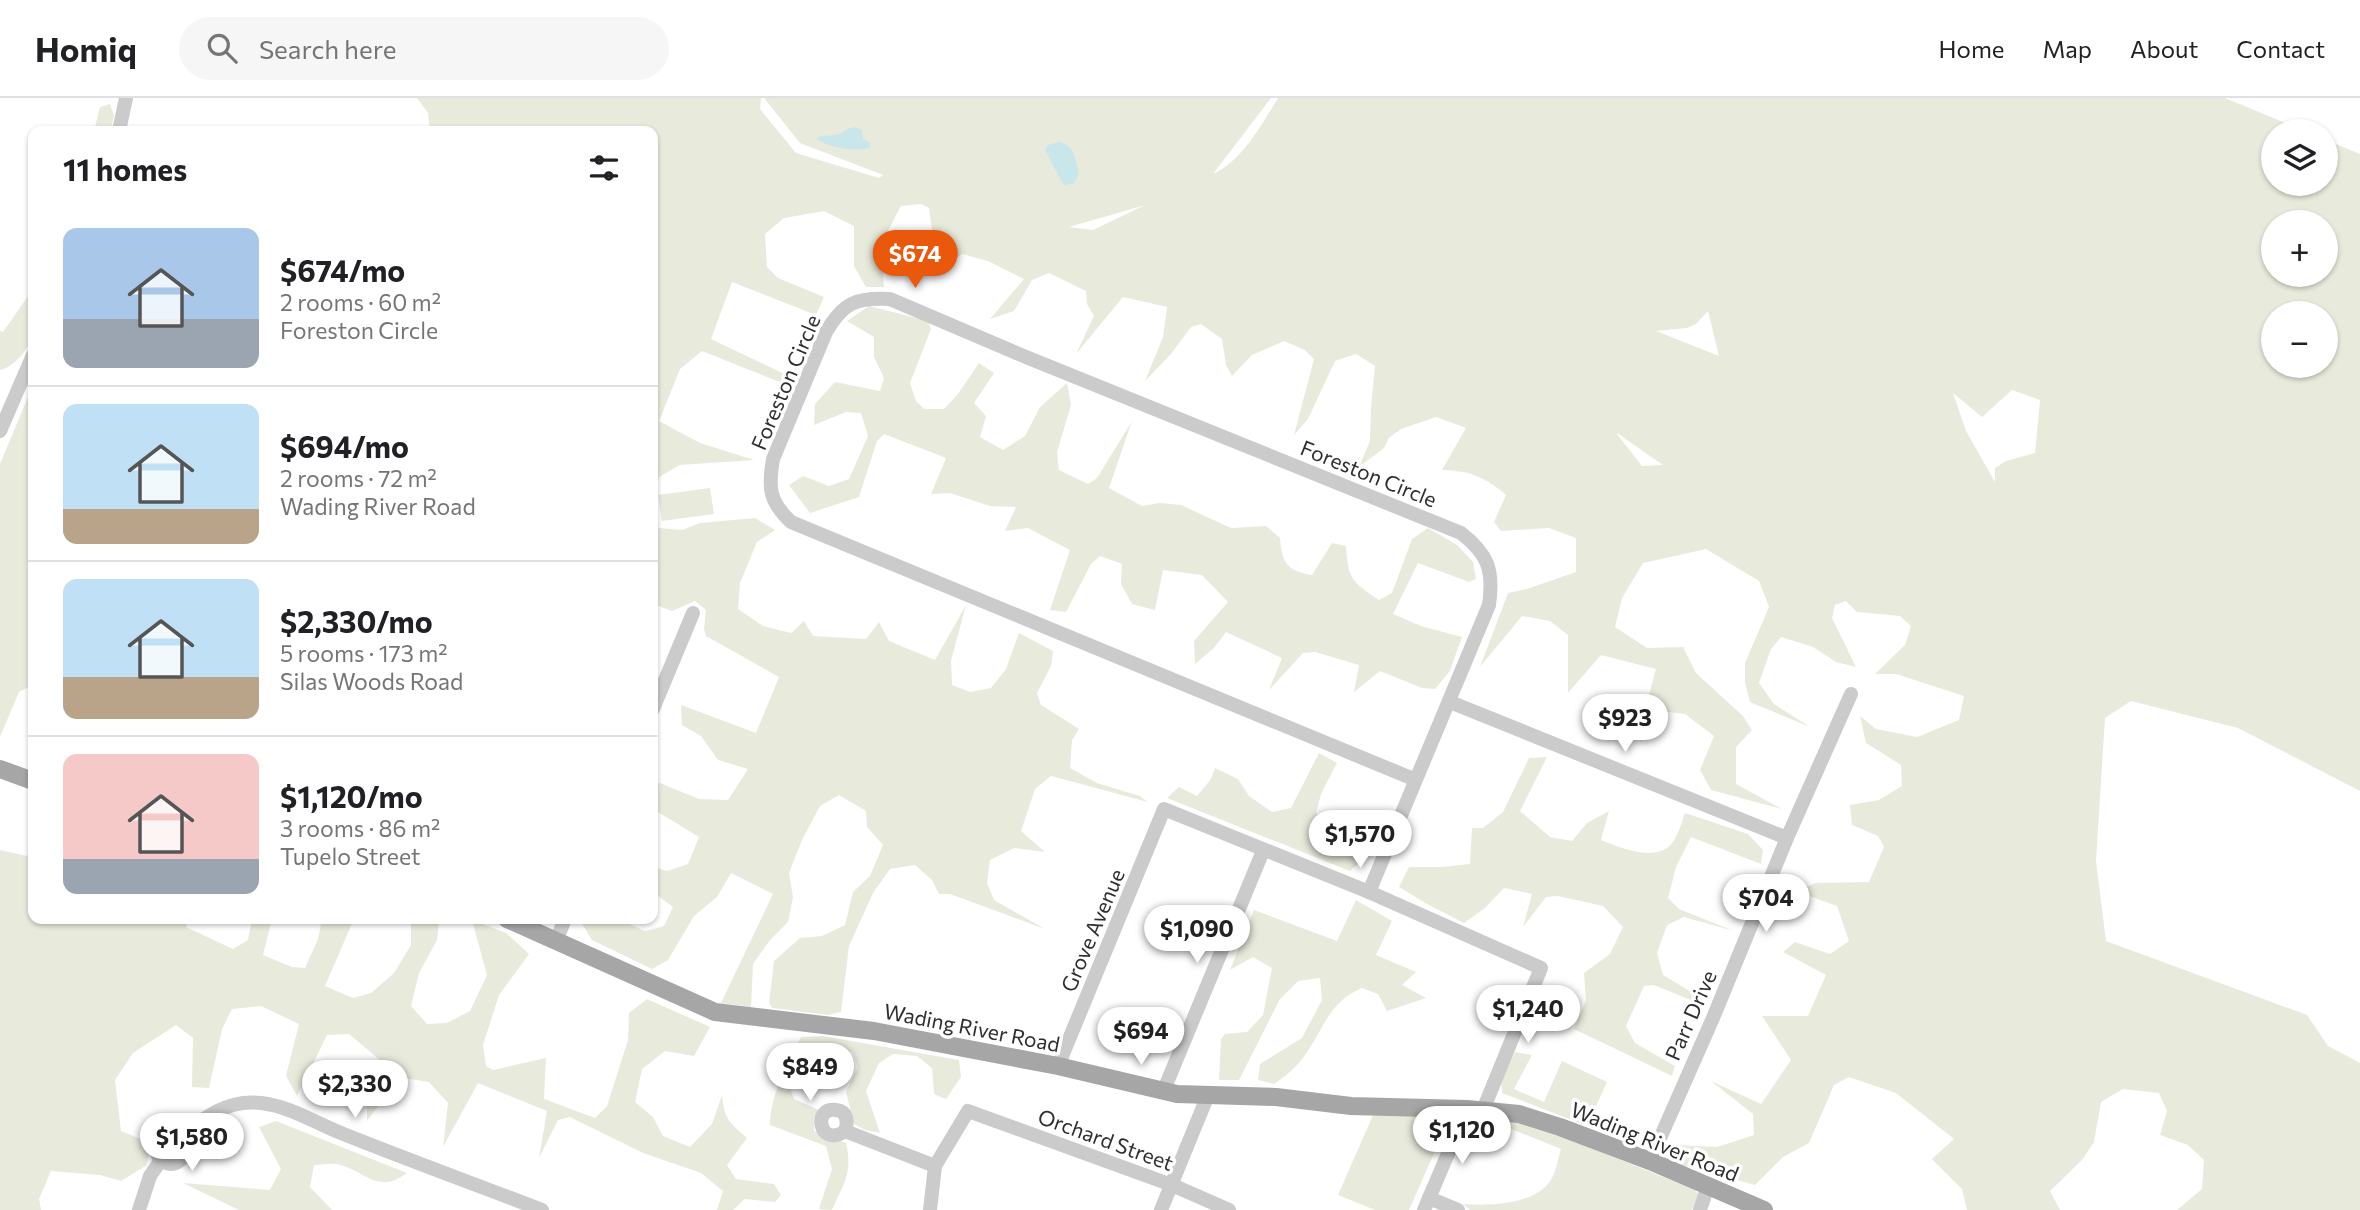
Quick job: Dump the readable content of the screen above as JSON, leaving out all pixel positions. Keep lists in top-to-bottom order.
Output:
{
  "streets": {
    "main road": ["Wading River Road"],
    "street": [
      "Foreston Circle",
      "Grove Avenue",
      "Parr Drive",
      "Orchard Street"
    ]
  },
  "crossings": [
    ["Grove Avenue", "Wading River Road"],
    ["Parr Drive", "Wading River Road"]
  ],
  "page": {
    "header": "Homiq",
    "search": "Search here",
    "nav": [
      "Home",
      "Map",
      "About",
      "Contact"
    ],
    "map_buttons": ["+", "−"],
    "heading": "11 homes",
    "list": [
      {
        "name": "$674/mo",
        "note": "2 rooms · 60 m² · Foreston Circle"
      },
      {
        "name": "$694/mo",
        "note": "2 rooms · 72 m² · Wading River Road"
      },
      {
        "name": "$2,330/mo",
        "note": "5 rooms · 173 m² · Silas Woods Road"
      },
      {
        "name": "$1,120/mo",
        "note": "3 rooms · 86 m² · Tupelo Street"
      }
    ],
    "price": [
      "$674",
      "$923",
      "$1,570",
      "$704",
      "$1,090",
      "$1,240",
      "$694",
      "$849",
      "$2,330",
      "$1,120",
      "$1,580"
    ]
  }
}
